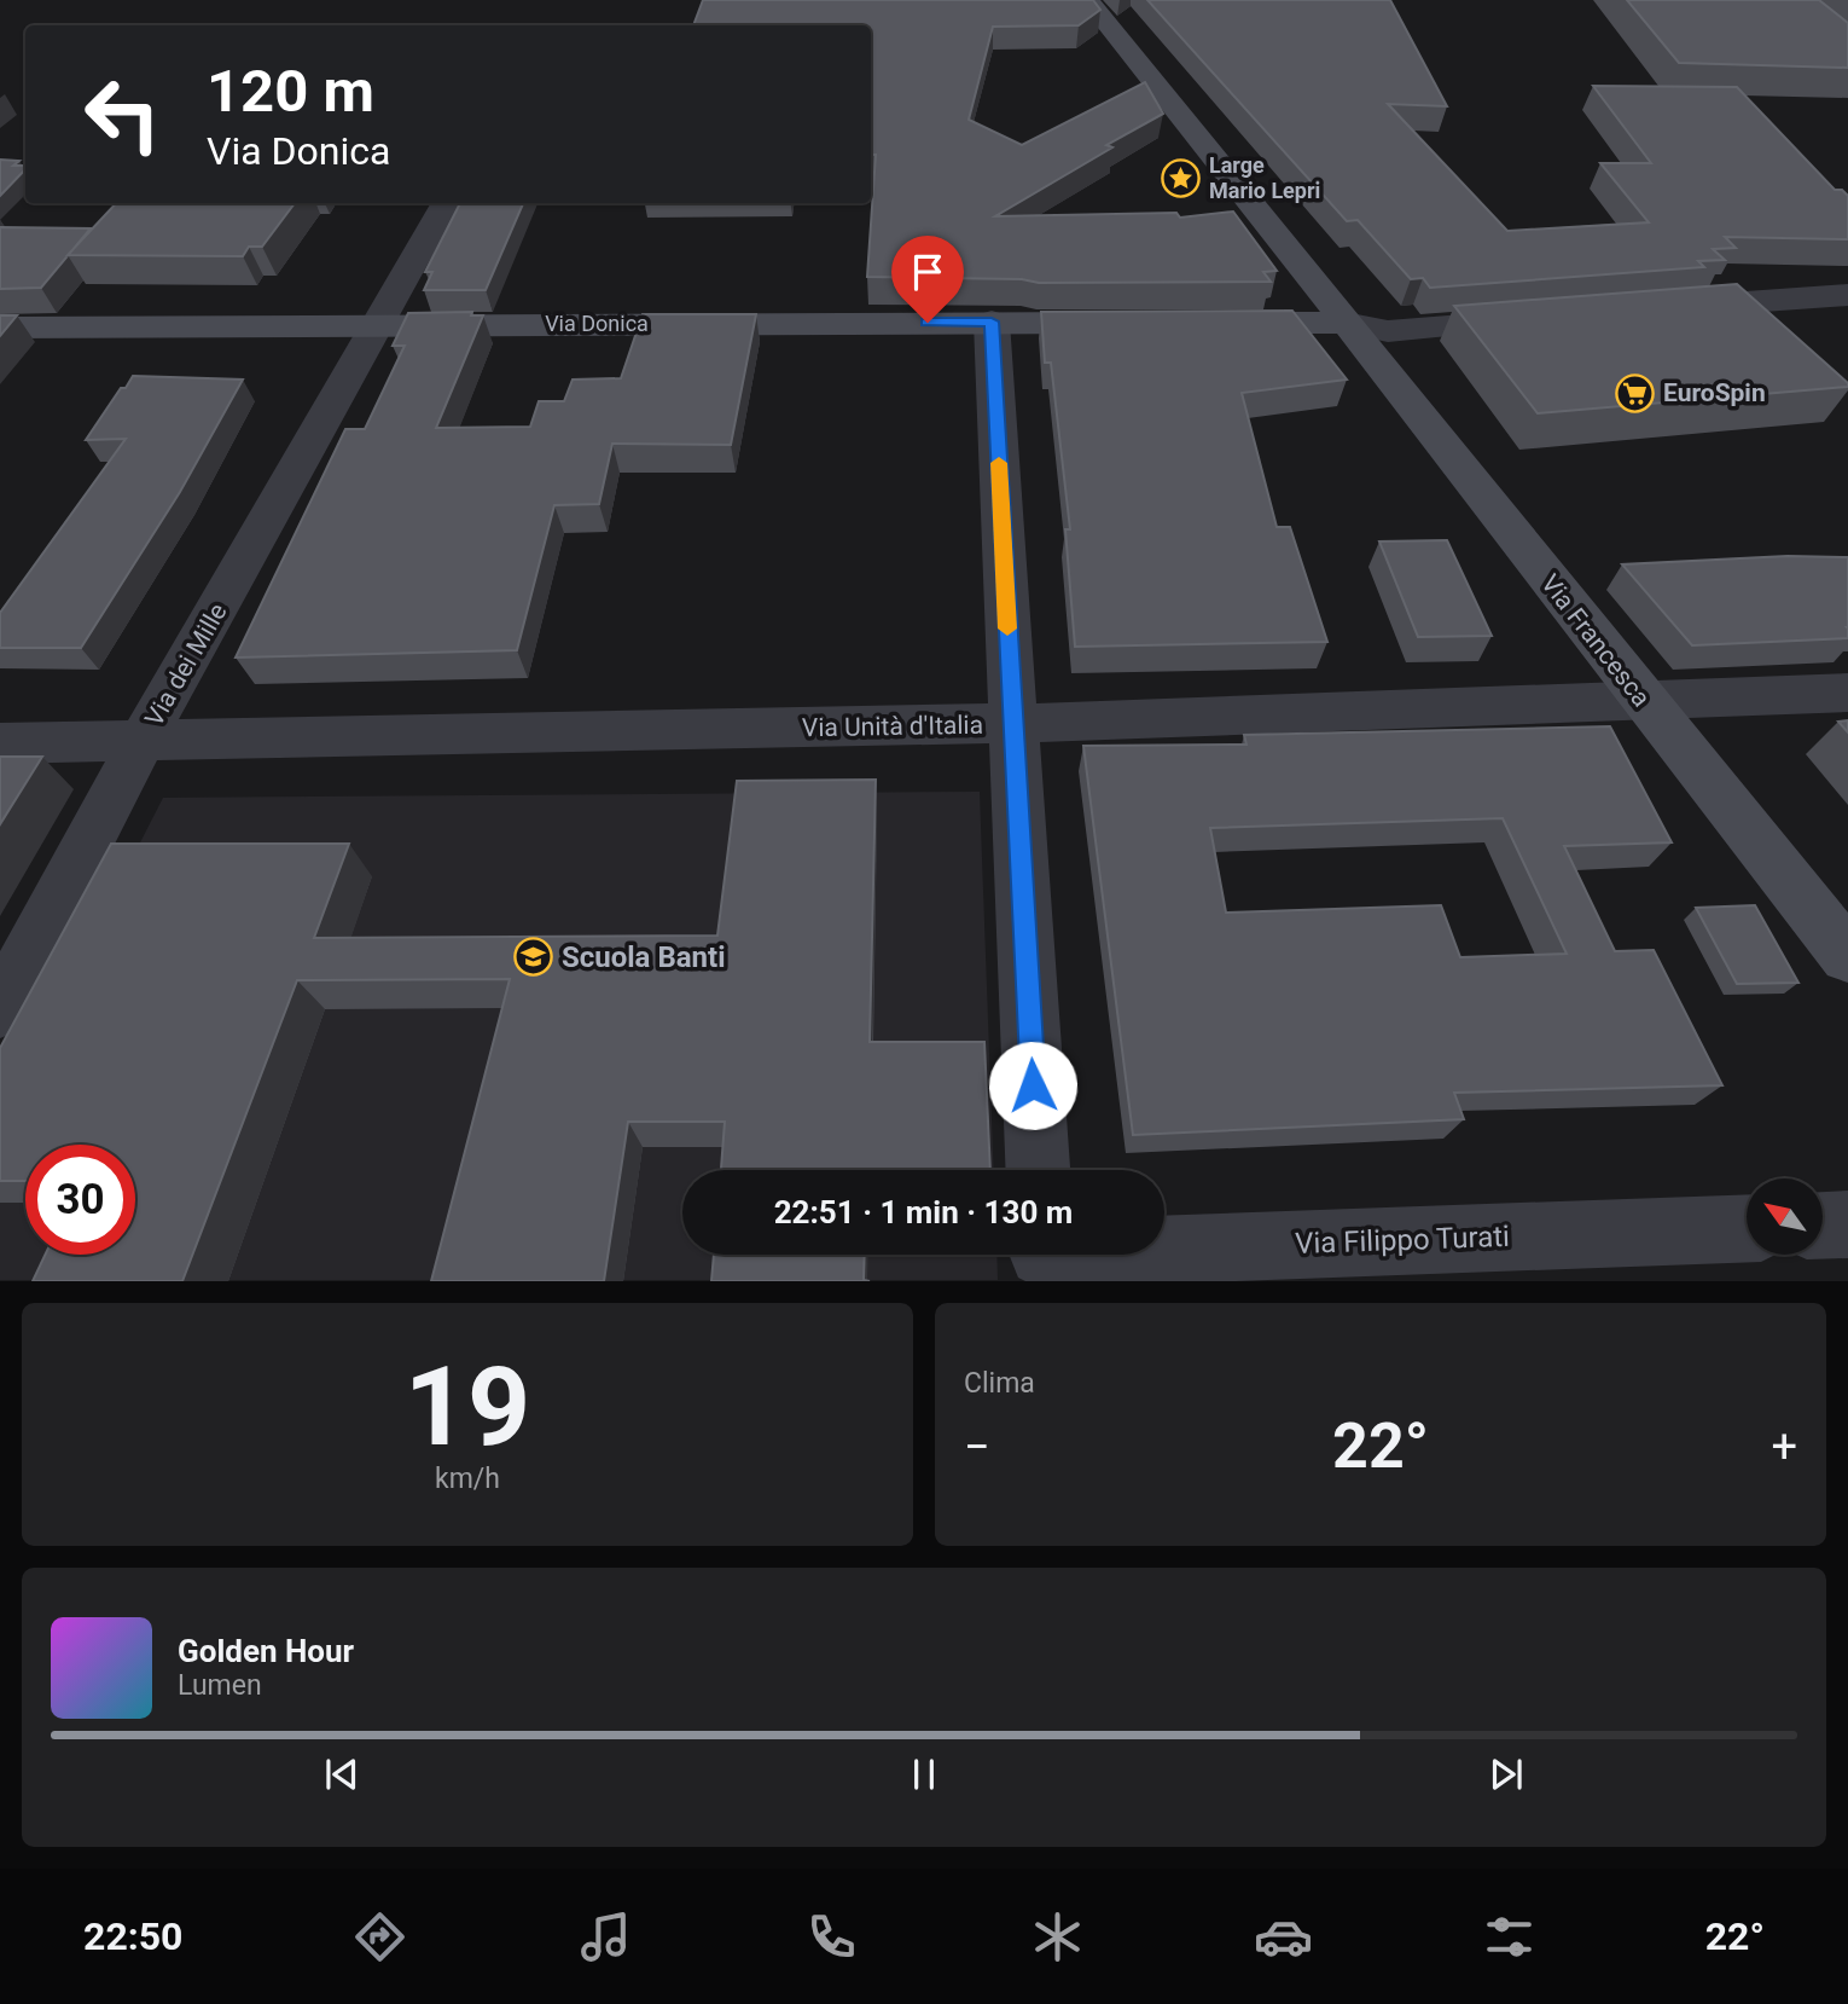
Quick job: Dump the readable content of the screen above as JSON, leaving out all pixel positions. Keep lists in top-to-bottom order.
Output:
{
  "streets": {
    "main road": ["Via Donica", "Via Francesca"],
    "street": ["Via dei Mille", "Via Unità d'Italia", "Via Filippo Turati"]
  },
  "crossings": [
    ["Via Donica", "Via dei Mille"],
    ["Via Francesca", "Via Unità d'Italia"],
    ["Via dei Mille", "Via Unità d'Italia"]
  ],
  "places": {
    "place": ["Large Mario Lepri"],
    "supermarket": ["EuroSpin"],
    "school or university": ["Scuola Banti"]
  },
  "north": "top left",
  "page": {
    "turn": ["120 m", "Via Donica"],
    "limit": "30",
    "trip": "22:51 · 1 min · 130 m",
    "tile": [
      ["19", "km/h"],
      "Clima"
    ],
    "heat": ["−", "22°", "+"],
    "song": ["Golden Hour", "Lumen"],
    "tabs": ["22:50", "22°"]
  }
}
